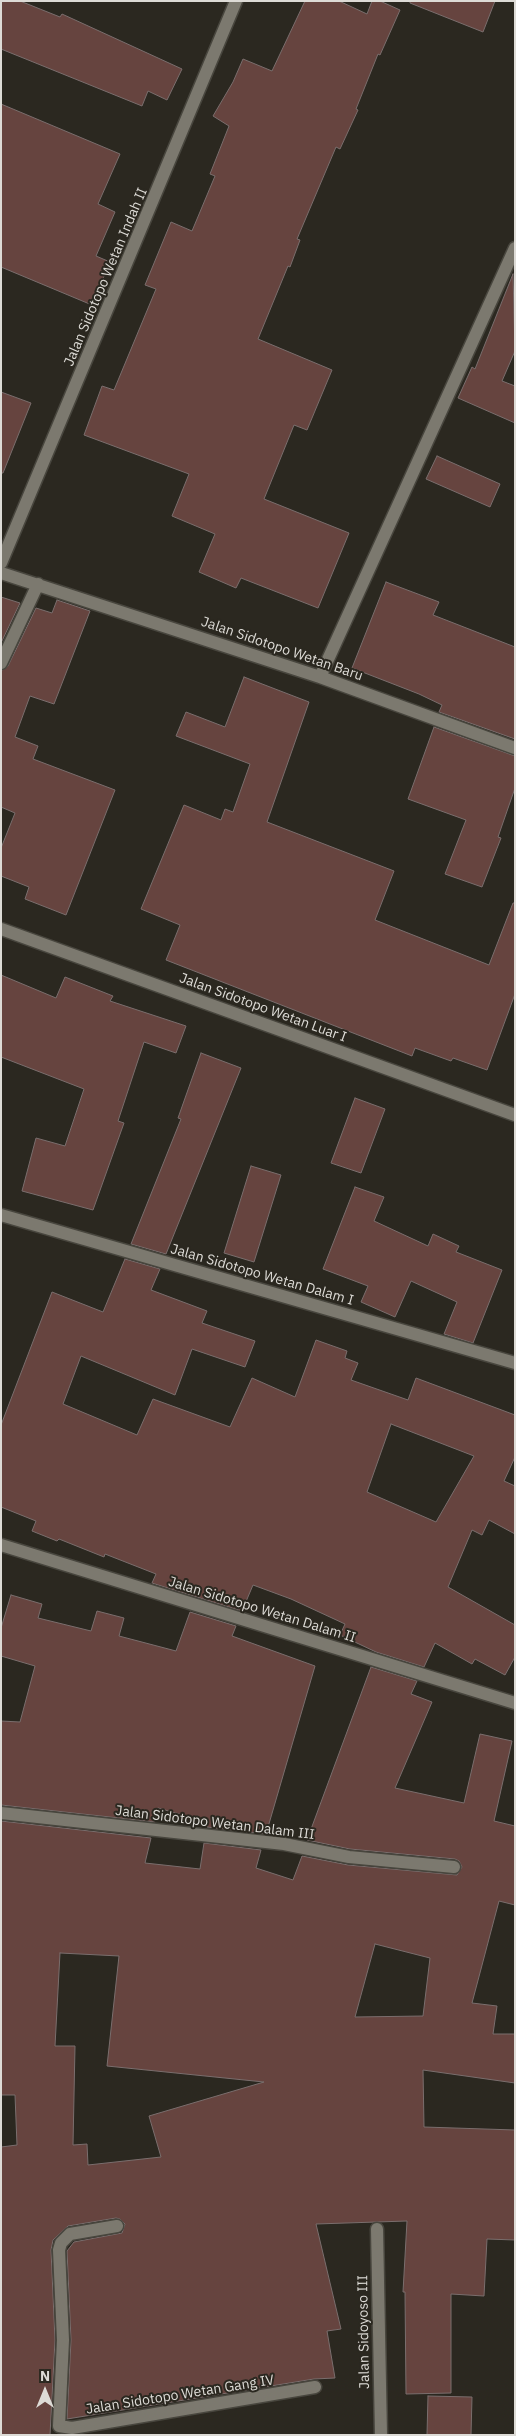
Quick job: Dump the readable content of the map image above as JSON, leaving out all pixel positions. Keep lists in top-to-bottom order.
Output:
{
  "streets": {
    "street": [
      "Jalan Sidotopo Wetan Indah II",
      "Jalan Sidotopo Wetan Baru",
      "Jalan Sidotopo Wetan Luar I",
      "Jalan Sidotopo Wetan Dalam I",
      "Jalan Sidotopo Wetan Dalam II",
      "Jalan Sidotopo Wetan Dalam III",
      "Jalan Sidoyoso III",
      "Jalan Sidotopo Wetan Gang IV"
    ]
  },
  "north": "top"
}
